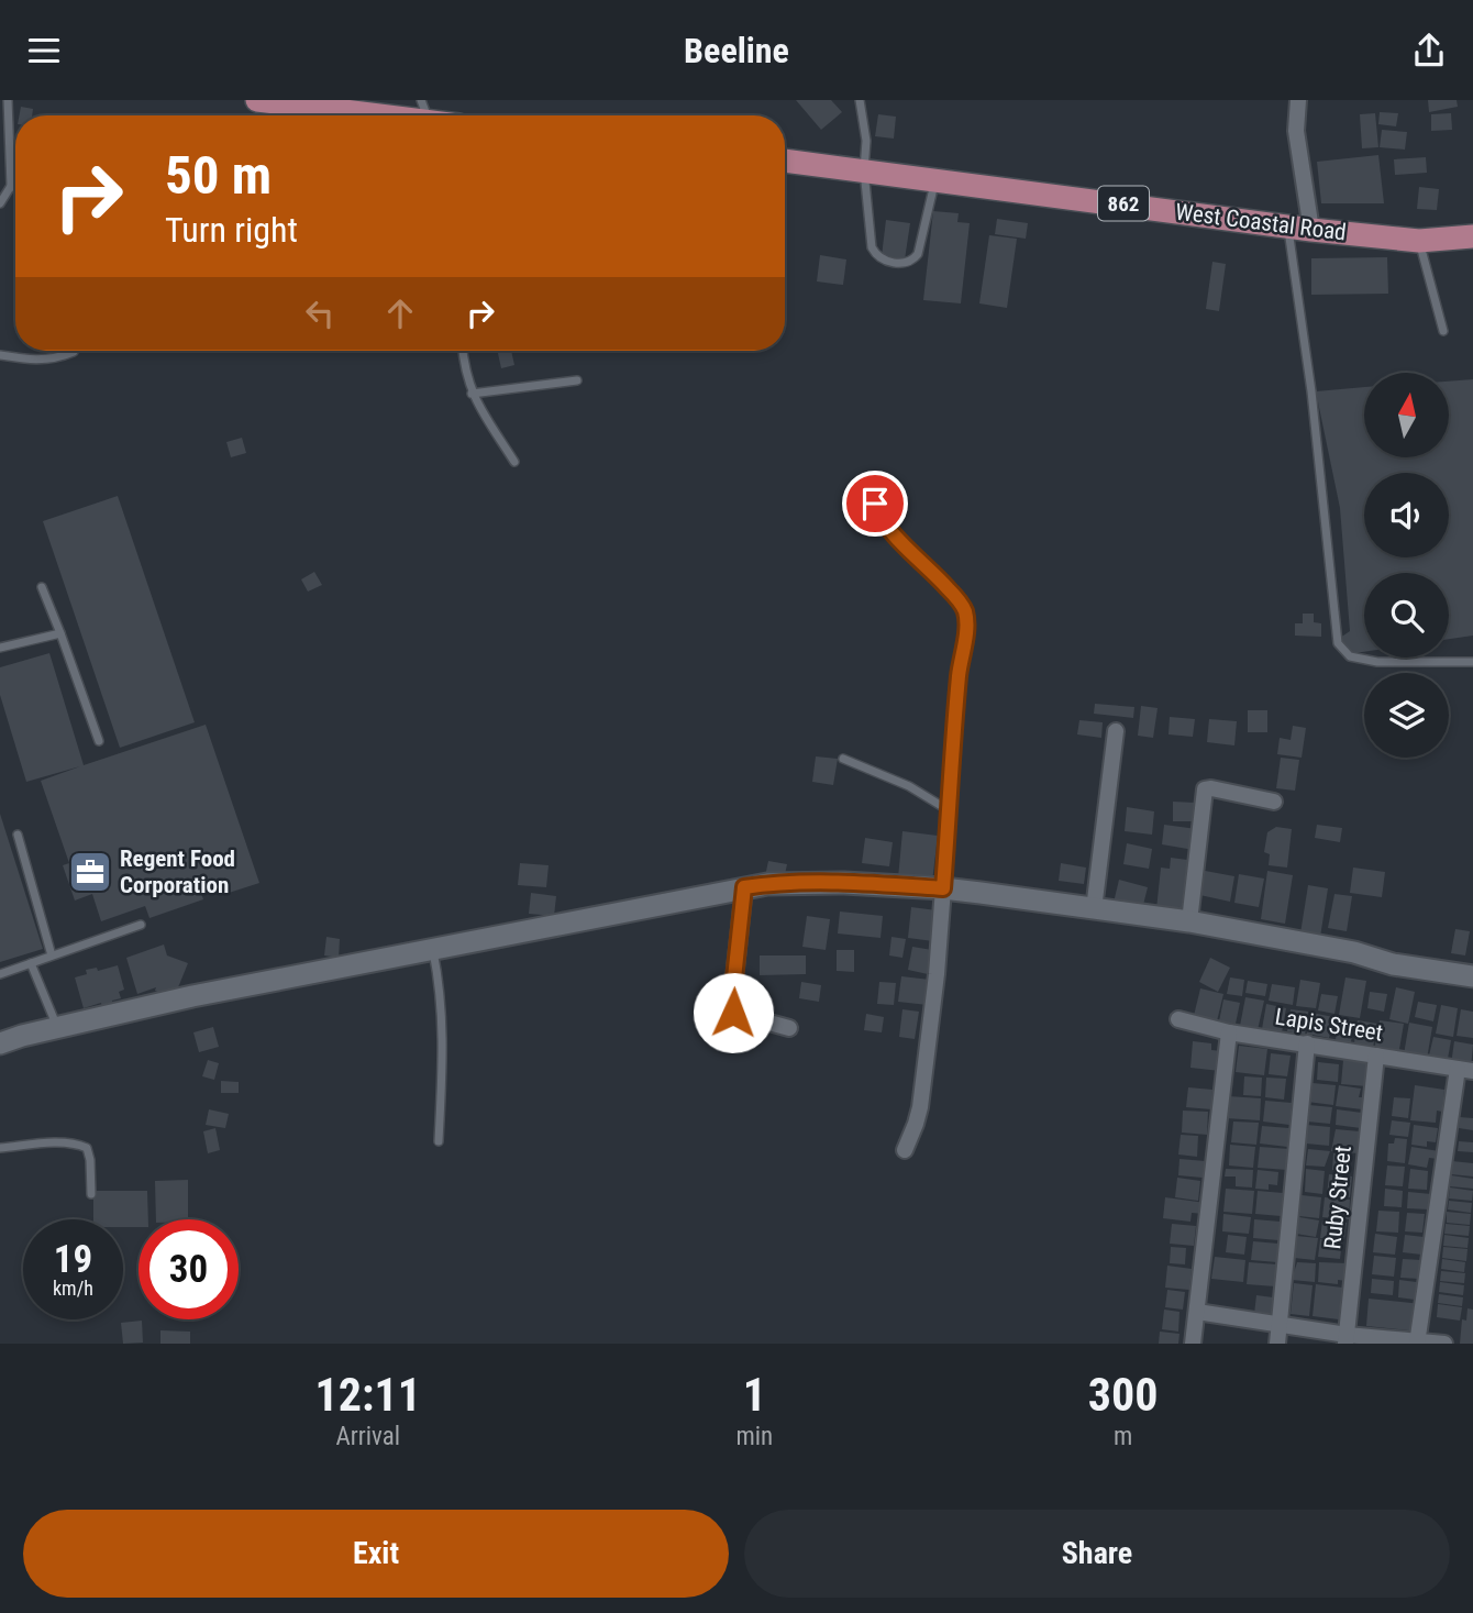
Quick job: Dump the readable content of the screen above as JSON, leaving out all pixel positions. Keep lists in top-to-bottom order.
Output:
{
  "streets": {
    "main road": ["862", "West Coastal Road"],
    "street": ["Lapis Street", "Ruby Street"]
  },
  "crossings": [
    ["Lapis Street", "Ruby Street"]
  ],
  "places": {
    "office": ["Regent Food Corporation"]
  },
  "north": "top",
  "page": {
    "header": "Beeline",
    "turn": ["50 m", "Turn right"],
    "speed": "19 km/h",
    "limit": "30",
    "eta": [
      "12:11",
      "Arrival",
      "1",
      "min",
      "300",
      "m"
    ],
    "buttons": ["Exit", "Share"]
  }
}
